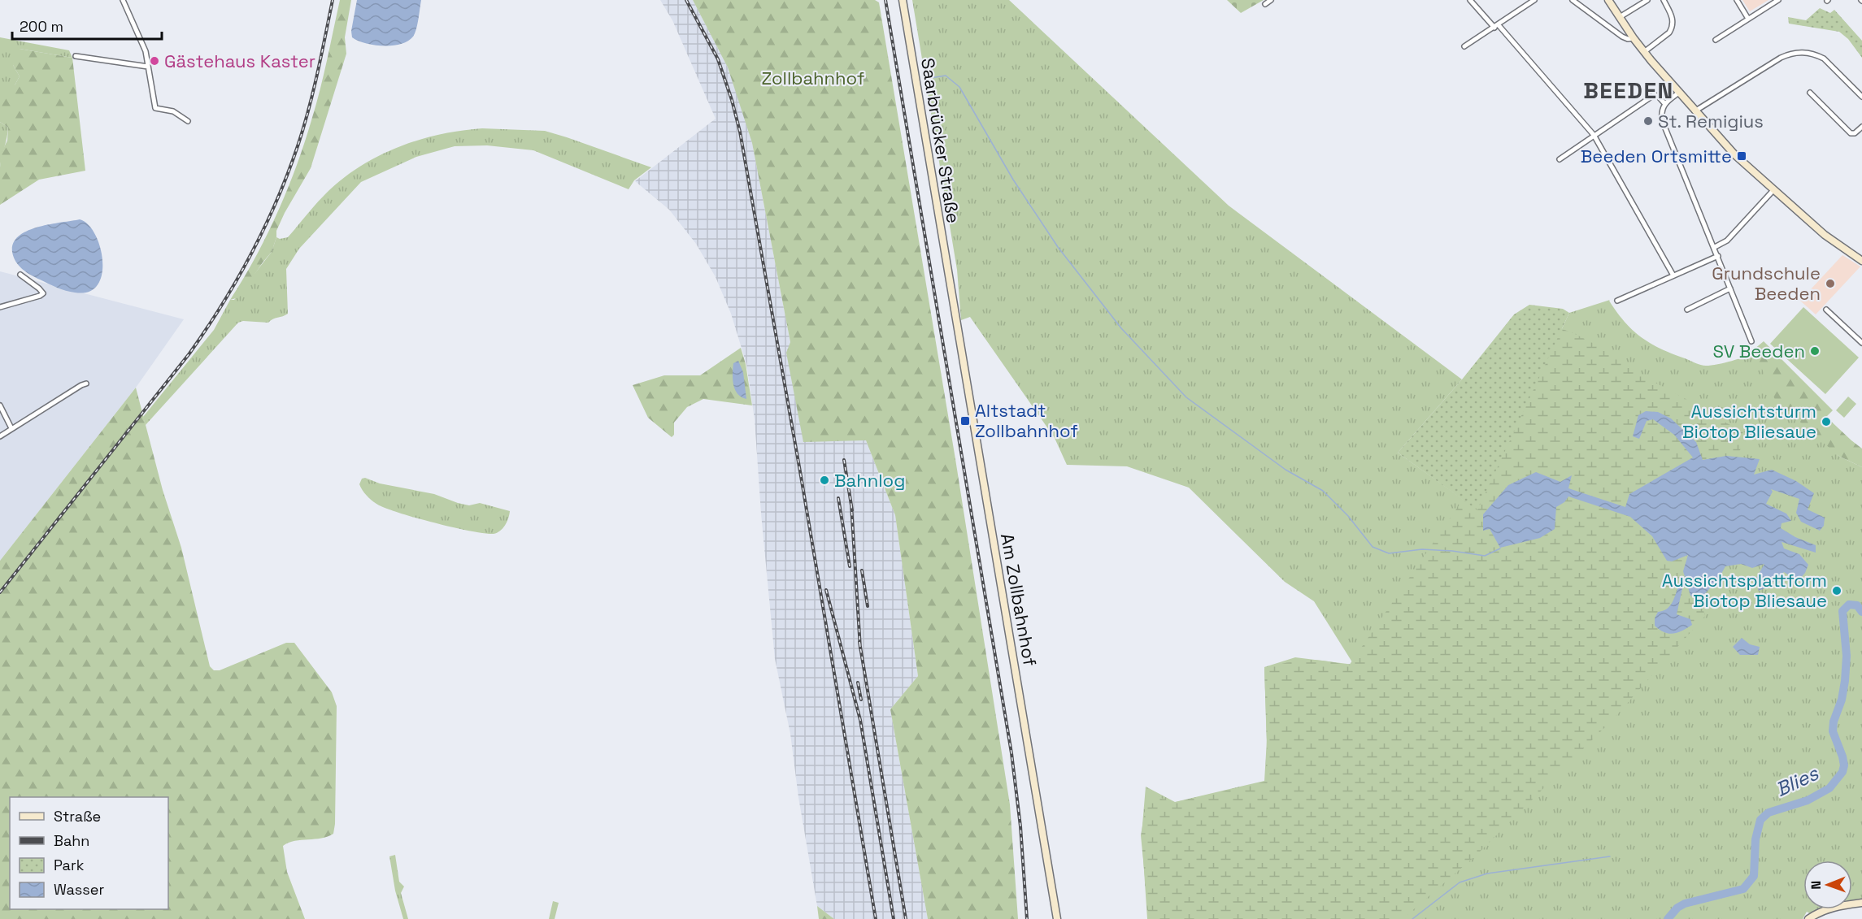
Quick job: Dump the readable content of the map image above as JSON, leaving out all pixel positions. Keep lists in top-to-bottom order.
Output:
{
  "streets": {
    "main road": ["Saarbrücker Straße", "Am Zollbahnhof"]
  },
  "crossings": [
    ["Saarbrücker Straße", "Am Zollbahnhof"]
  ],
  "districts": ["BEEDEN"],
  "water": ["Blies"],
  "parks": ["Zollbahnhof"],
  "places": {
    "other": [
      "Gästehaus Kaster",
      "St. Remigius",
      "Grundschule Beeden",
      "SV Beeden",
      "Aussichtsturm Biotop Bliesaue",
      "Bahnlog",
      "Aussichtsplattform Biotop Bliesaue"
    ],
    "transit": ["Beeden Ortsmitte", "Altstadt Zollbahnhof"]
  },
  "legend": [
    "Straße",
    "Bahn",
    "Park",
    "Wasser"
  ],
  "scale_bar": "200 m",
  "north": "left"
}
